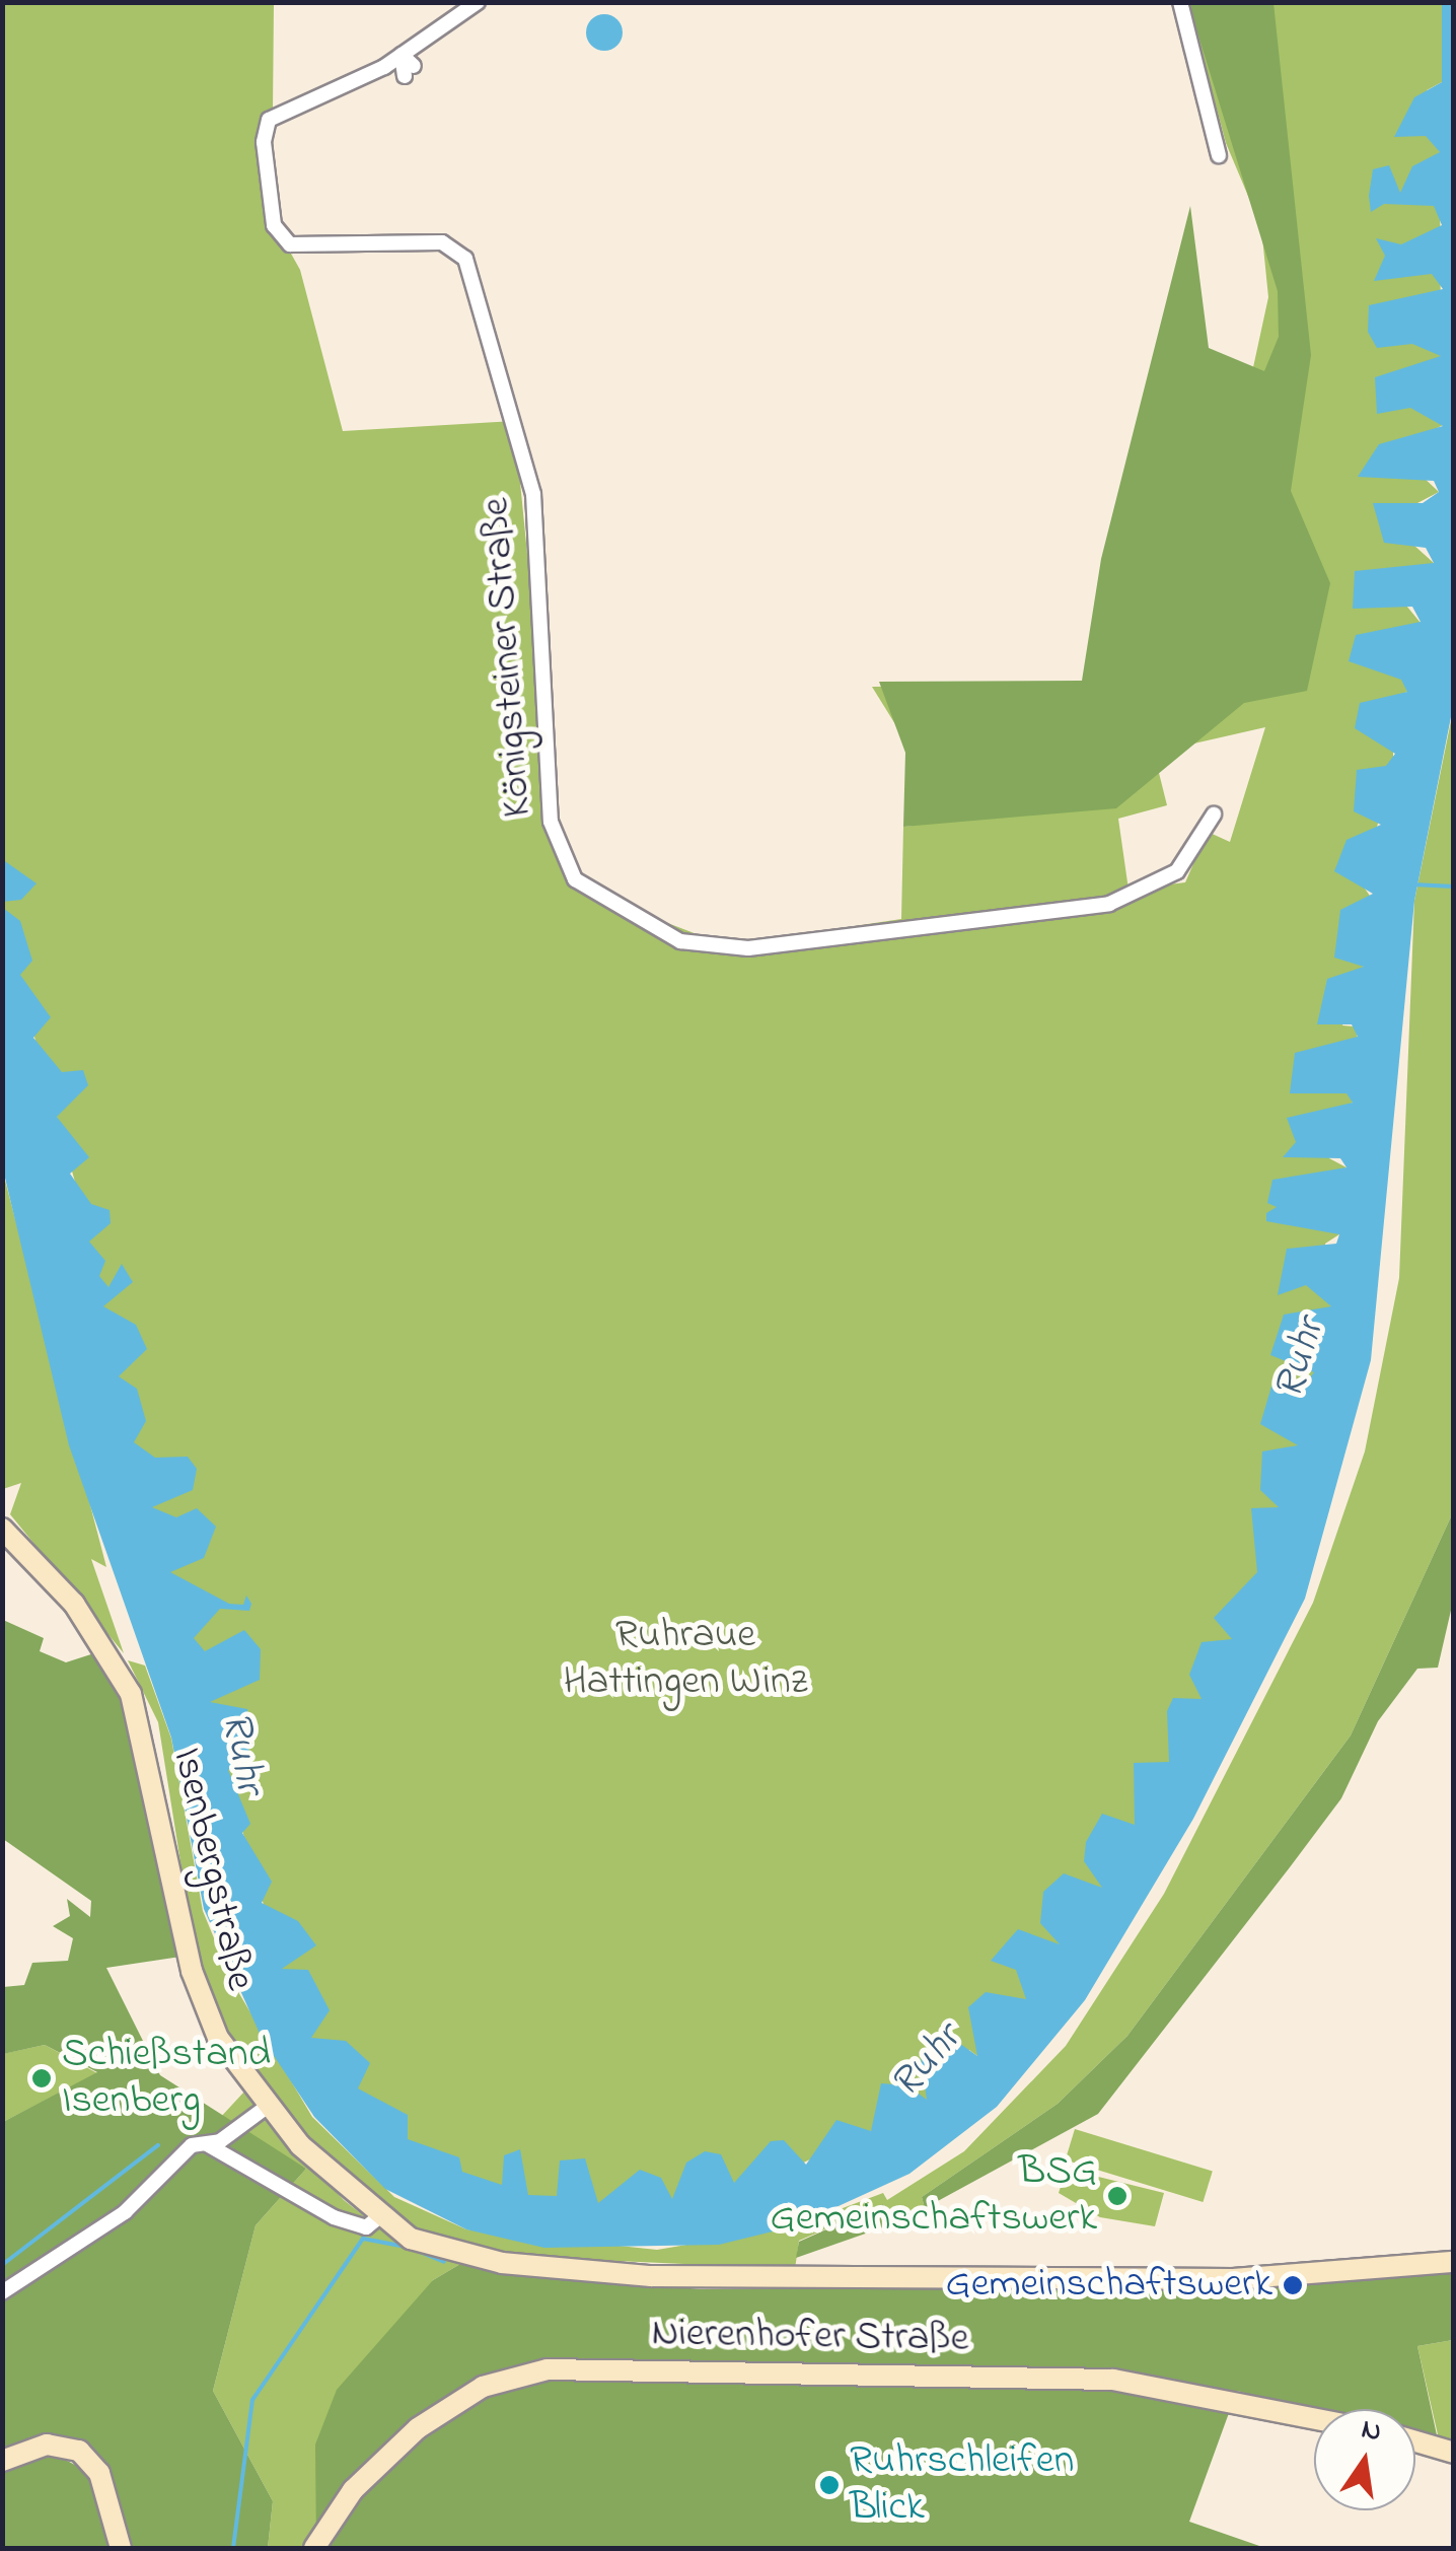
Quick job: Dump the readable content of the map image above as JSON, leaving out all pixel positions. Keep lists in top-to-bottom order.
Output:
{
  "streets": {
    "main road": ["Isenbergstraße", "Nierenhofer Straße"],
    "street": ["Königsteiner Straße"]
  },
  "water": ["Ruhr"],
  "parks": ["Ruhraue Hattingen Winz"],
  "places": [
    "Schießstand Isenberg",
    "BSG Gemeinschaftswerk",
    "Gemeinschaftswerk",
    "Ruhrschleifen Blick"
  ],
  "north": "top"
}
